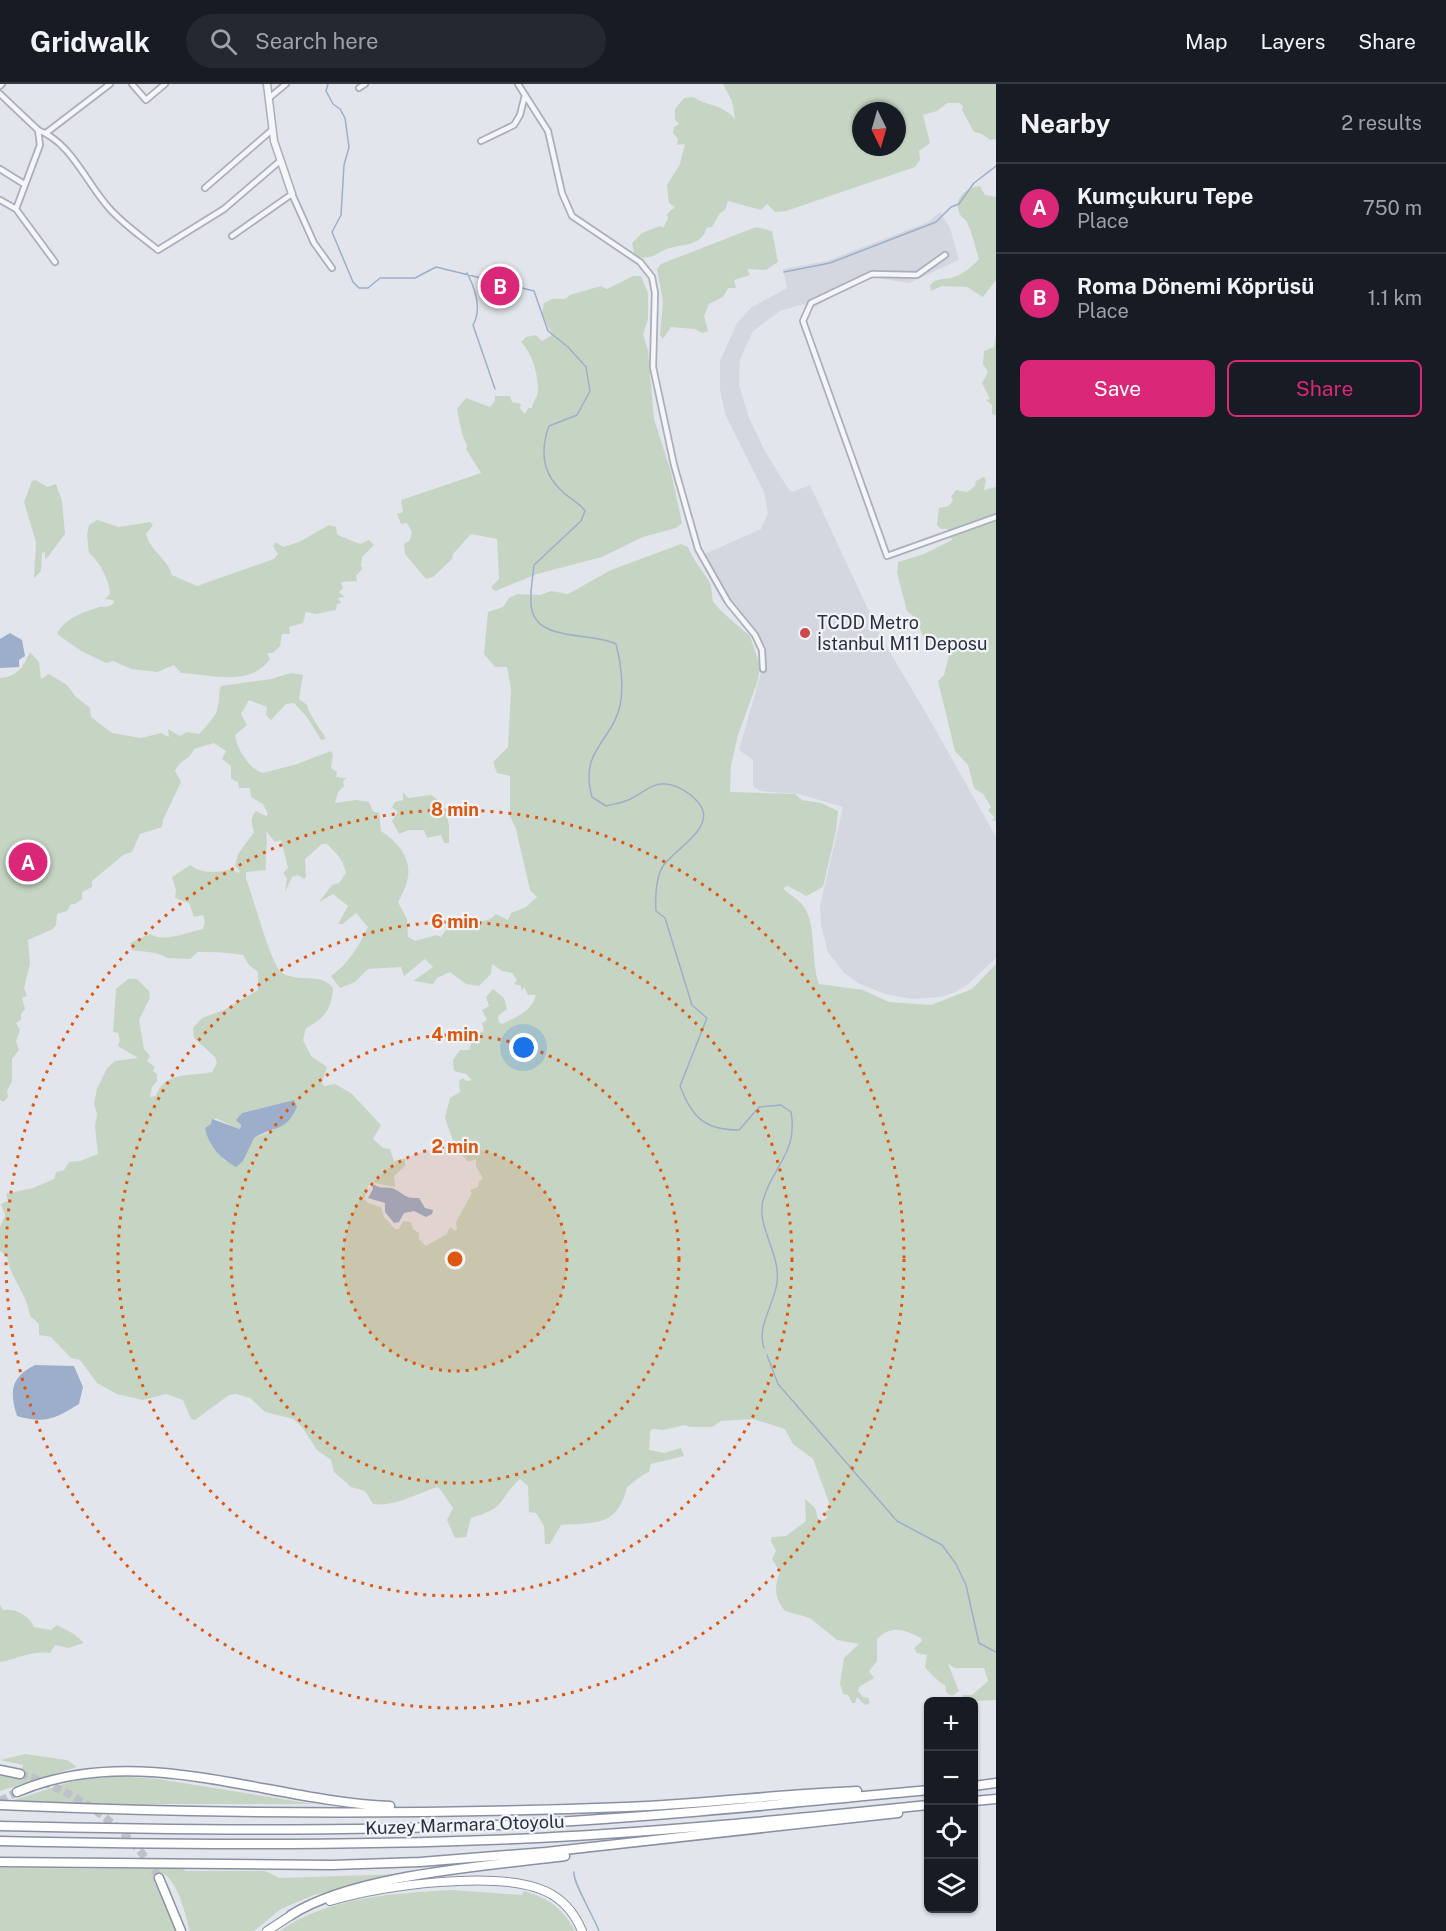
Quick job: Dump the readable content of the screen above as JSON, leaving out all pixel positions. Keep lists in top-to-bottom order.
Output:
{
  "streets": {
    "highway": ["Kuzey Marmara Otoyolu"]
  },
  "places": ["TCDD Metro İstanbul M11 Deposu"],
  "north": "bottom",
  "page": {
    "header": "Gridwalk",
    "search": "Search here",
    "nav": ["Map", "Layers", "Share"],
    "heading": ["Nearby", "2 results"],
    "list": [
      {
        "mark": "A",
        "name": "Kumçukuru Tepe",
        "note": "Place",
        "value": "750 m"
      },
      {
        "mark": "B",
        "name": "Roma Dönemi Köprüsü",
        "note": "Place",
        "value": "1.1 km"
      }
    ],
    "pins": ["B", "A"],
    "buttons": ["Save", "Share"],
    "map_buttons": ["+", "−"]
  },
  "rings": [
    "8 min",
    "6 min",
    "4 min",
    "2 min"
  ]
}
